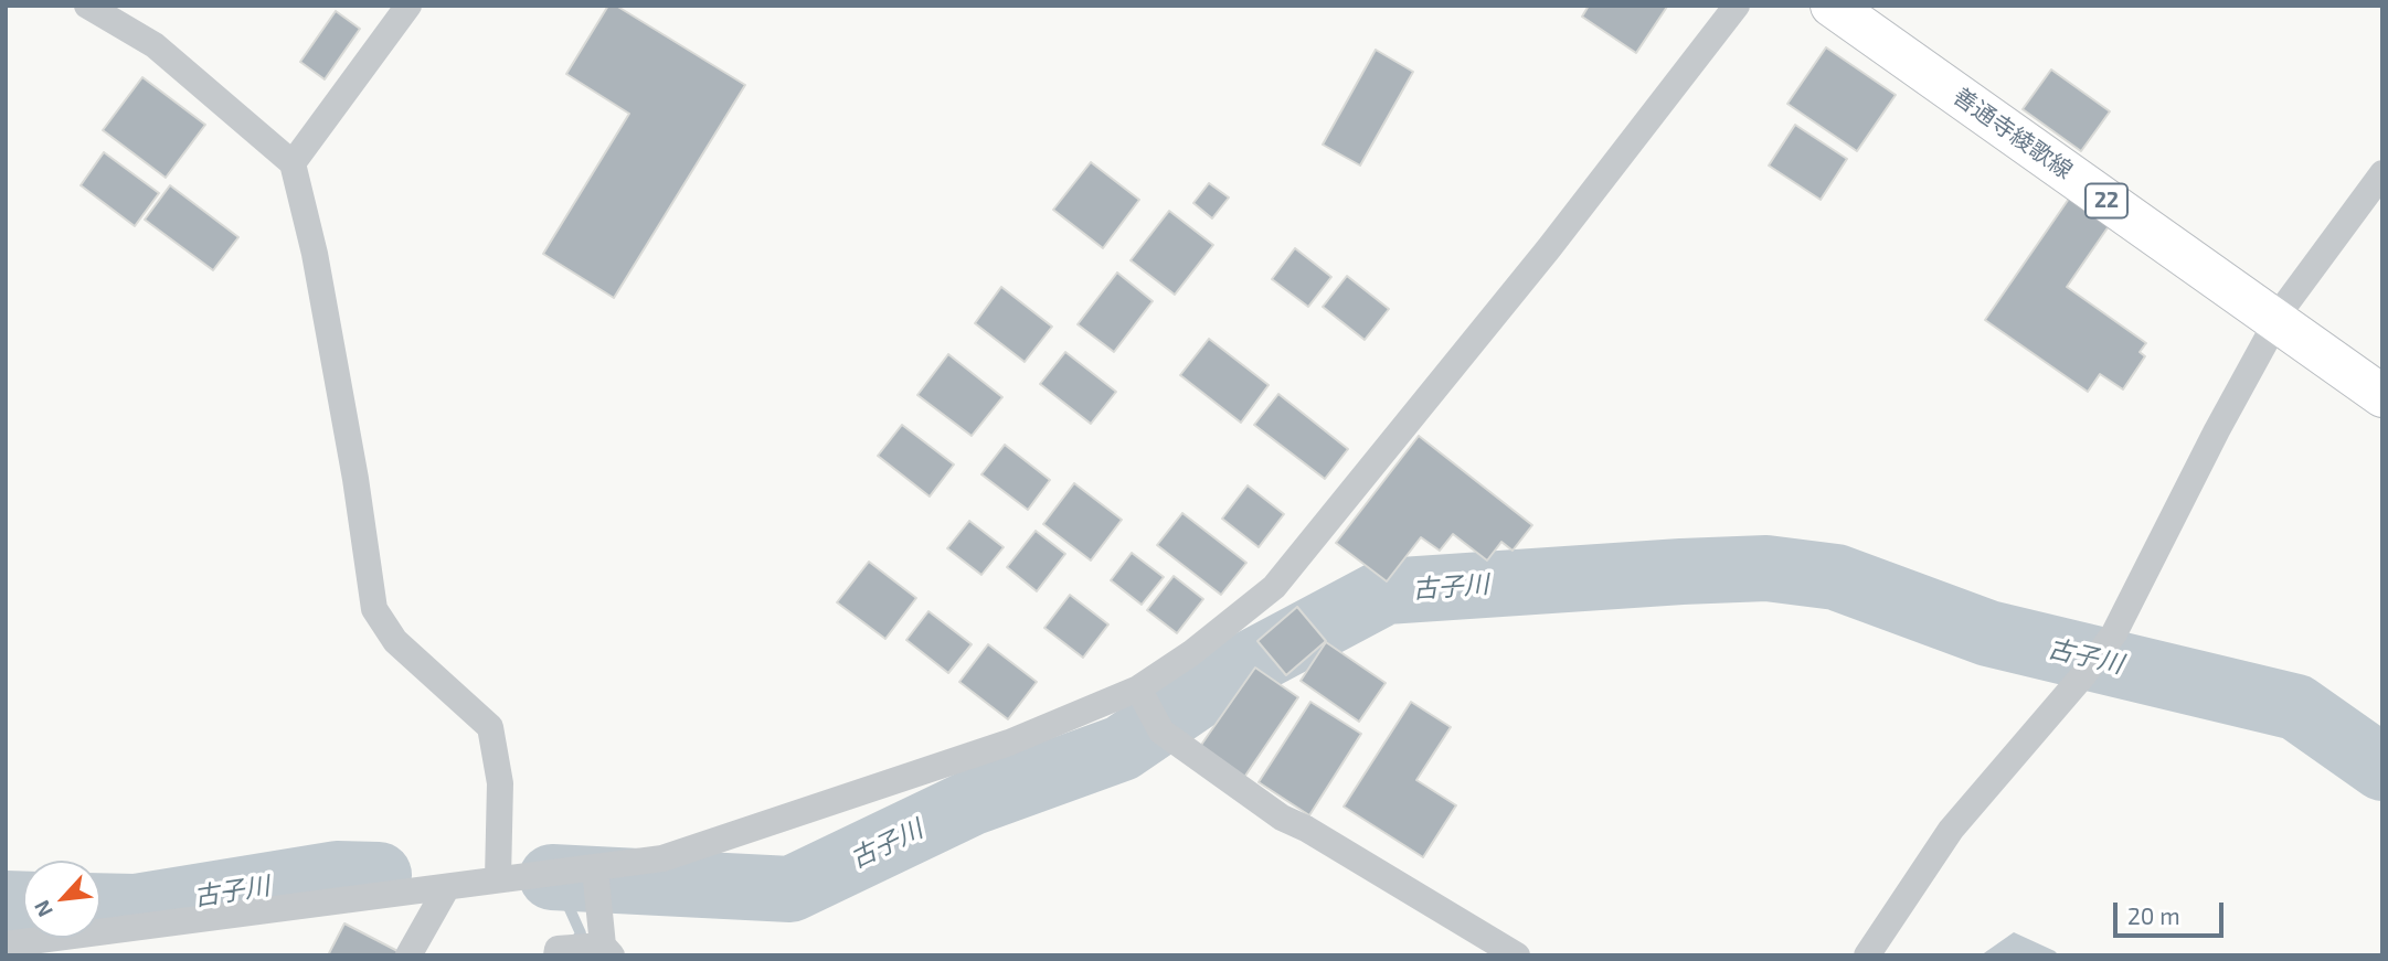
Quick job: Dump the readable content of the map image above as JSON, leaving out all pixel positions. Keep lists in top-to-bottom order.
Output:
{
  "streets": {
    "main road": ["善通寺綾歌線", "22"]
  },
  "water": ["古子川"],
  "scale_bar": "20 m",
  "north": "bottom left"
}
